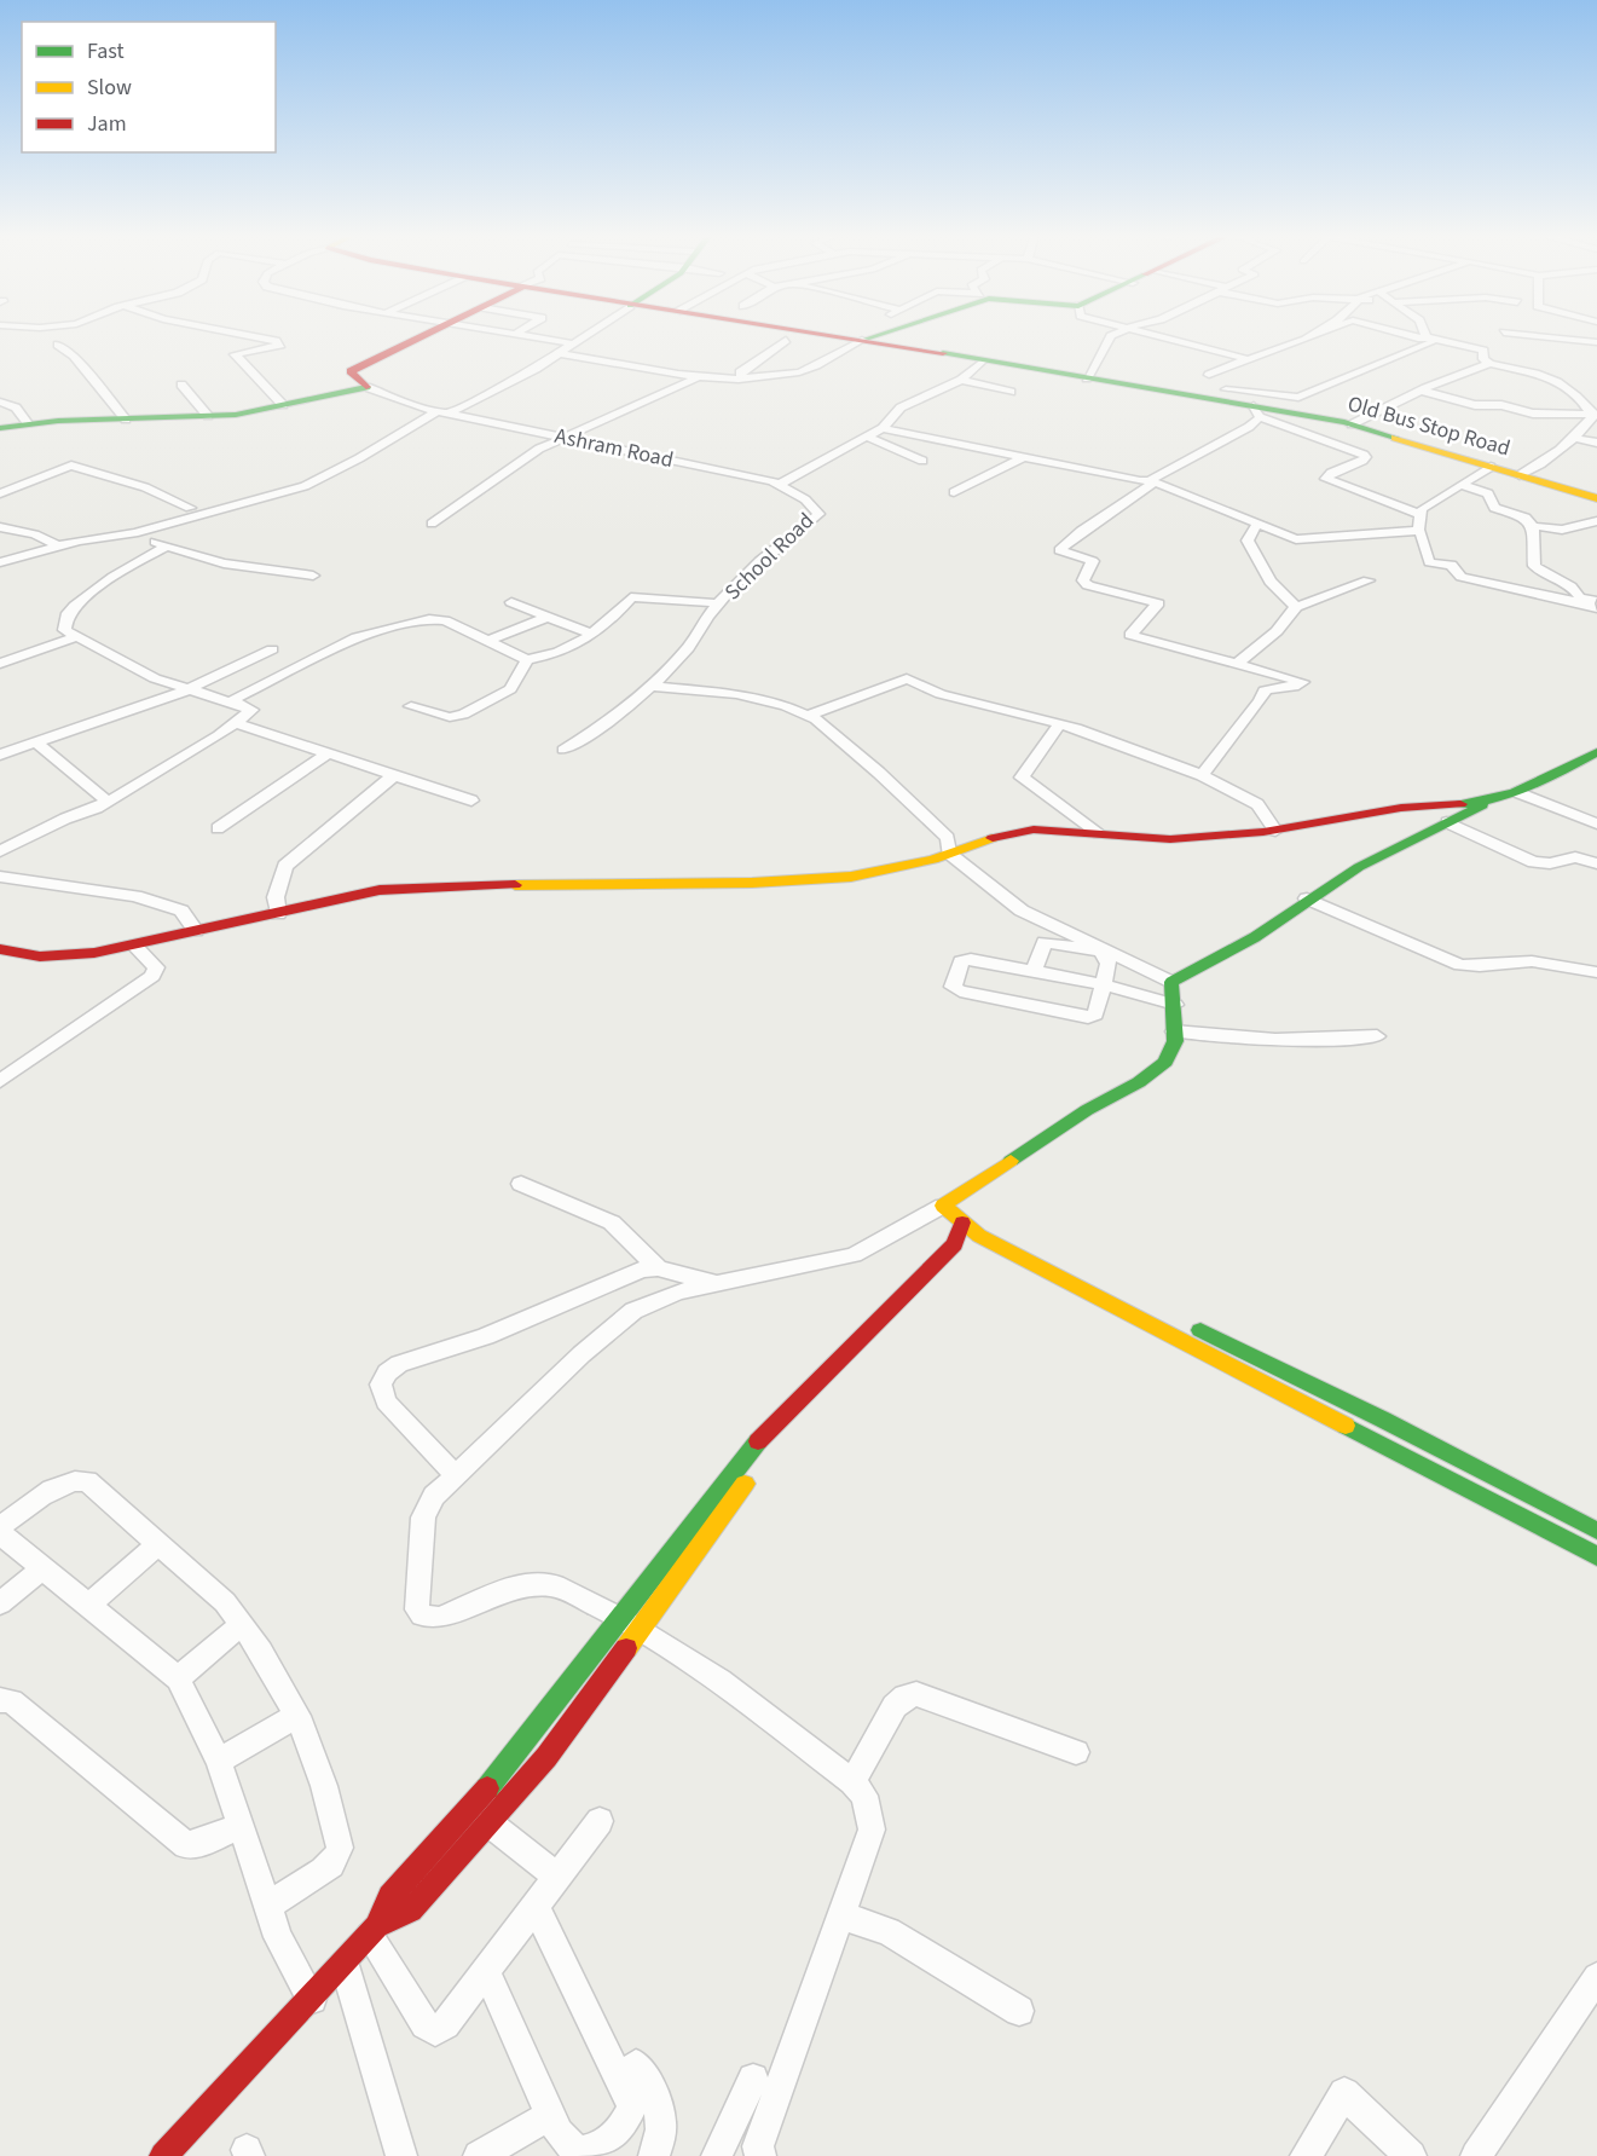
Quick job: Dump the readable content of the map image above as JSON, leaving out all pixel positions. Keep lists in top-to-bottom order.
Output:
{
  "streets": {
    "street": ["Old Bus Stop Road", "Ashram Road", "School Road"]
  },
  "crossings": [
    ["Ashram Road", "School Road"]
  ],
  "legend": ["Fast", "Slow", "Jam"]
}
